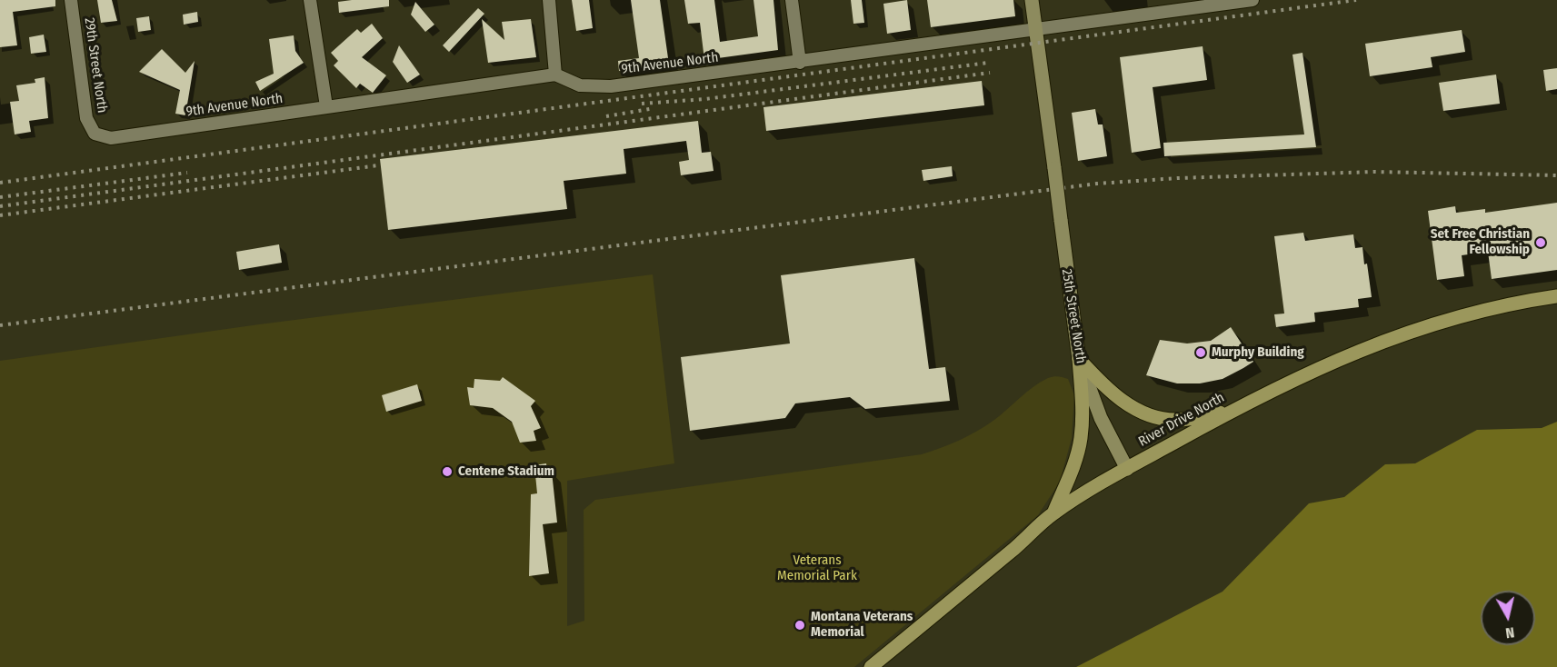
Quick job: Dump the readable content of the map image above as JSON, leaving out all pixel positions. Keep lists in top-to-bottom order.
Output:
{
  "streets": {
    "main road": ["River Drive North"],
    "street": ["9th Avenue North", "29th Street North", "25th Street North"]
  },
  "crossings": [
    ["9th Avenue North", "29th Street North"],
    ["9th Avenue North", "25th Street North"],
    ["25th Street North", "River Drive North"]
  ],
  "parks": ["Veterans Memorial Park"],
  "places": [
    "Set Free Christian Fellowship",
    "Murphy Building",
    "Centene Stadium",
    "Montana Veterans Memorial"
  ],
  "north": "bottom"
}
